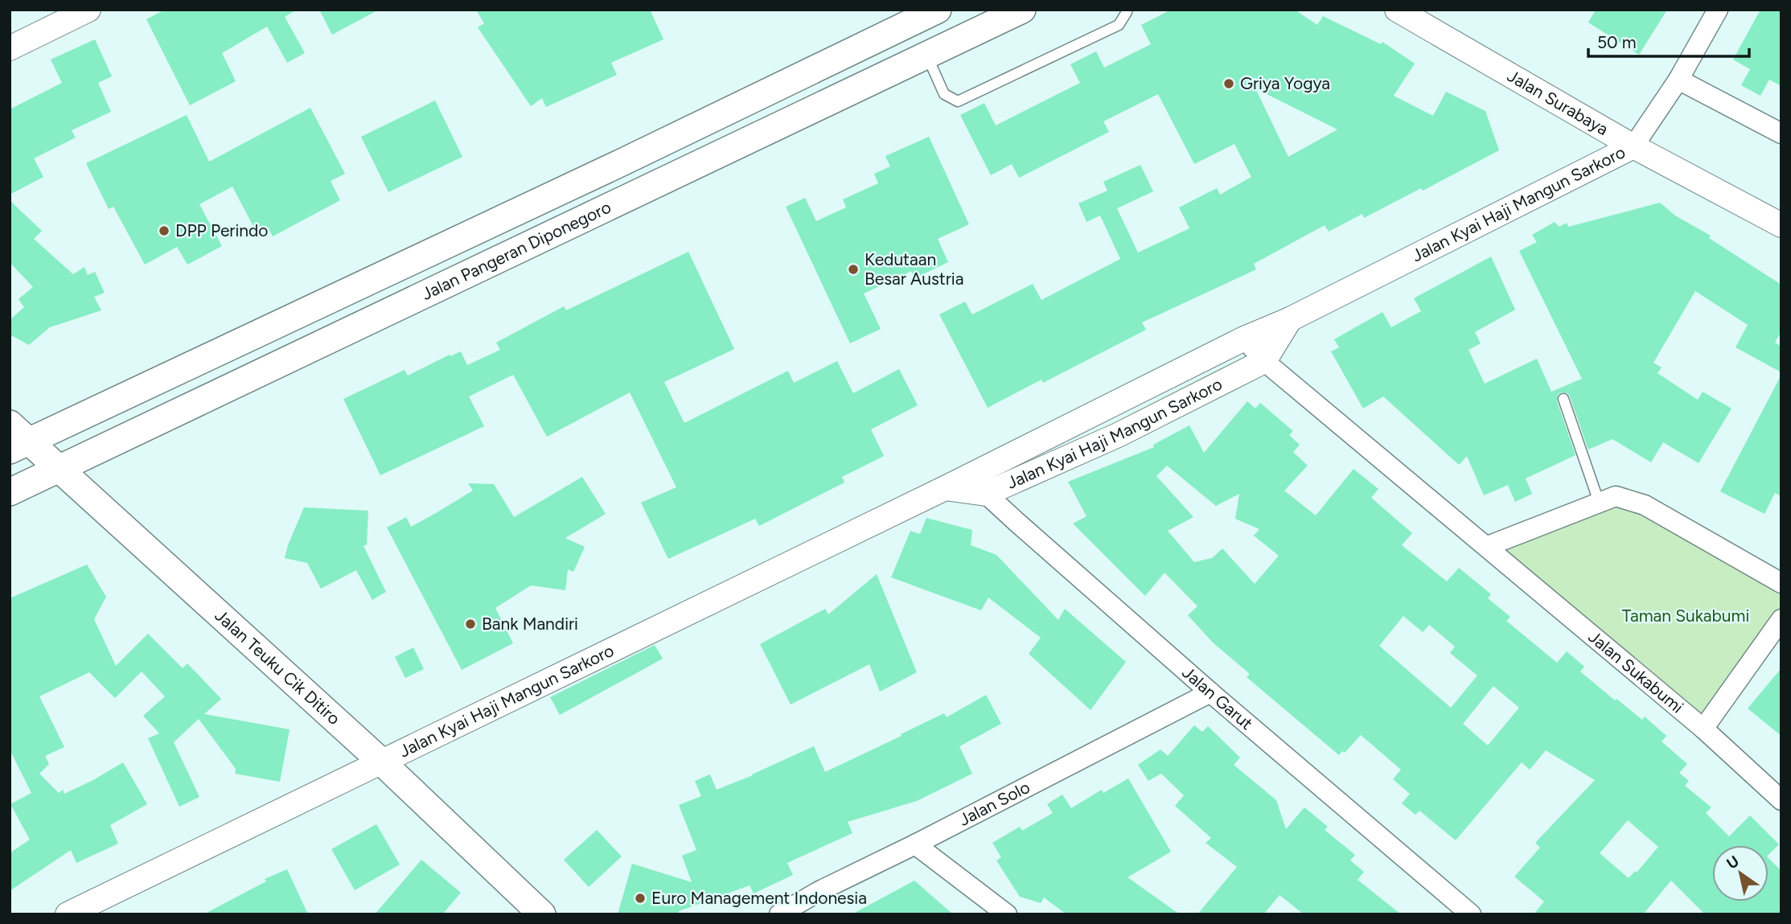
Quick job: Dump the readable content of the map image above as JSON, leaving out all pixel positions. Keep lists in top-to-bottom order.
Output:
{
  "streets": {
    "main road": ["Jalan Pangeran Diponegoro", "Jalan Teuku Cik Ditiro"],
    "street": [
      "Jalan Surabaya",
      "Jalan Kyai Haji Mangun Sarkoro",
      "Jalan Sukabumi",
      "Jalan Garut",
      "Jalan Solo"
    ]
  },
  "crossings": [
    ["Jalan Surabaya", "Jalan Kyai Haji Mangun Sarkoro"],
    ["Jalan Kyai Haji Mangun Sarkoro", "Jalan Teuku Cik Ditiro"],
    ["Jalan Kyai Haji Mangun Sarkoro", "Jalan Sukabumi"],
    ["Jalan Kyai Haji Mangun Sarkoro", "Jalan Garut"],
    ["Jalan Pangeran Diponegoro", "Jalan Teuku Cik Ditiro"],
    ["Jalan Garut", "Jalan Solo"]
  ],
  "parks": ["Taman Sukabumi"],
  "places": [
    "Griya Yogya",
    "DPP Perindo",
    "Kedutaan Besar Austria",
    "Bank Mandiri",
    "Euro Management Indonesia"
  ],
  "scale_bar": "50 m",
  "north": "top left"
}
